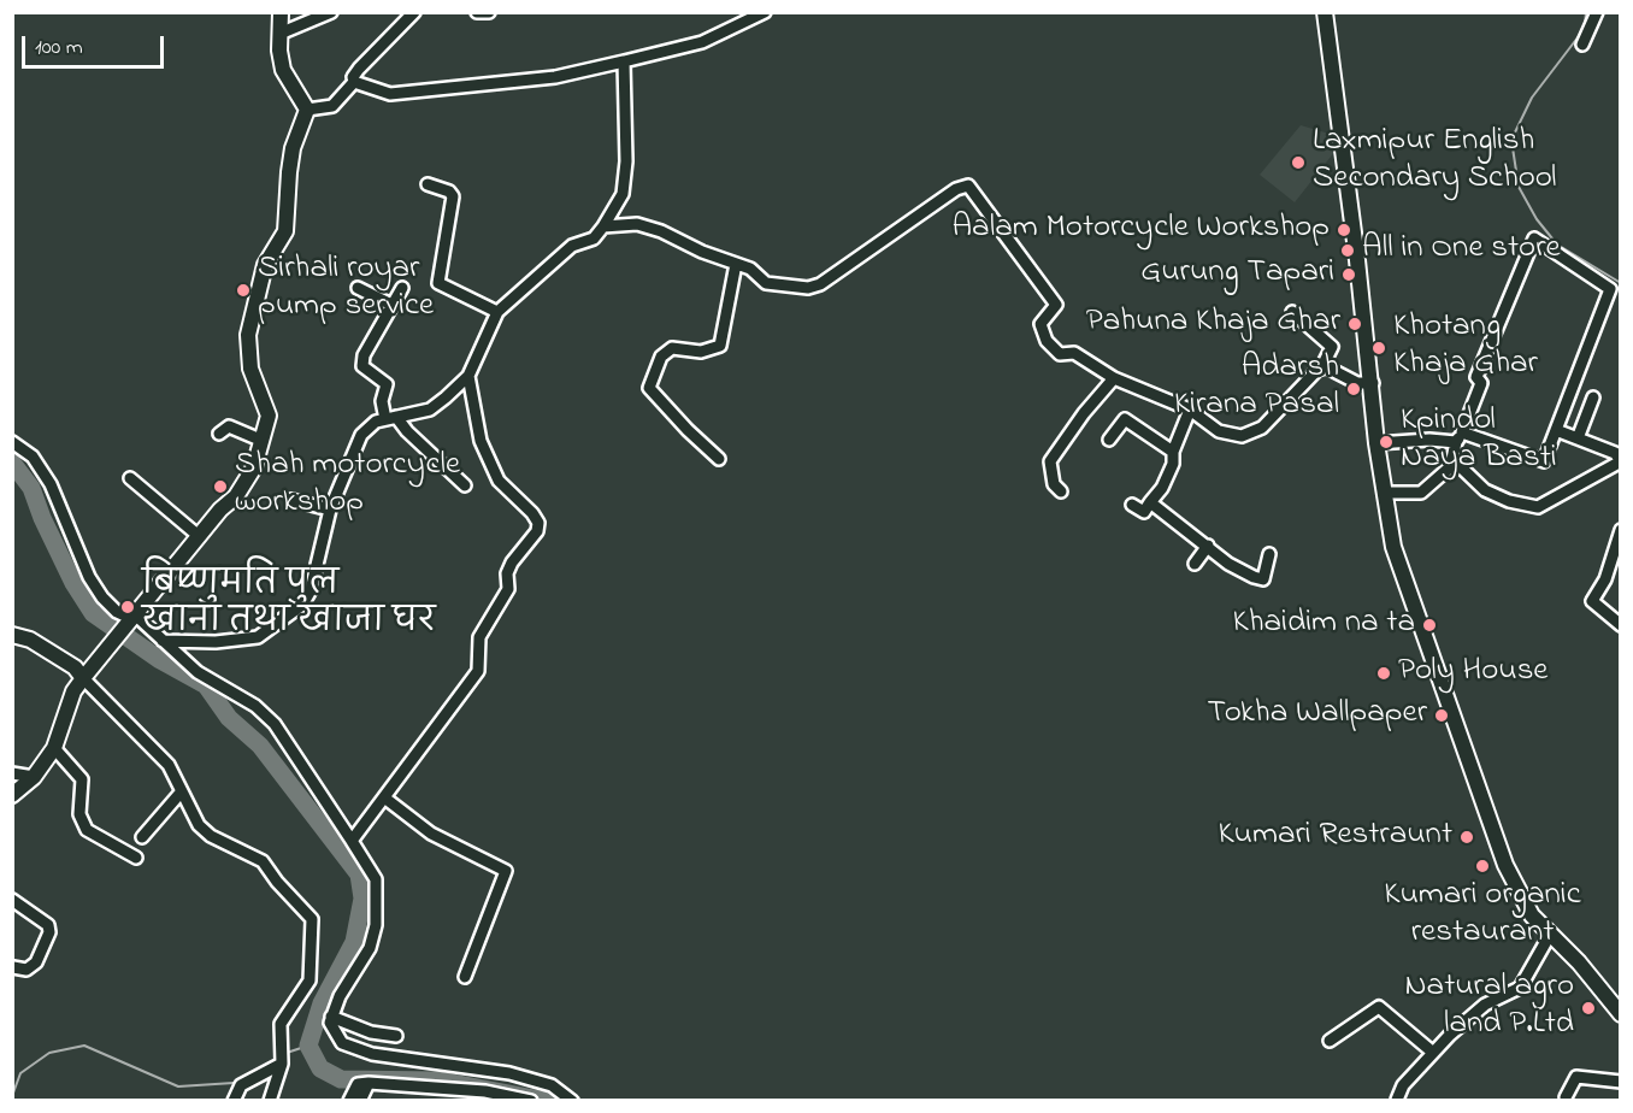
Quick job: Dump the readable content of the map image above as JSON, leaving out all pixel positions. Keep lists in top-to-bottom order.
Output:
{
  "places": [
    "Laxmipur English Secondary School",
    "Aalam Motorcycle Workshop",
    "All in One store",
    "Gurung Tapari",
    "Sirhali royar pump service",
    "Pahuna Khaja Ghar",
    "Khotang Khaja Ghar",
    "Adarsh Kirana Pasal",
    "Kpindol Naya Basti",
    "Shah motorcycle workshop",
    "बिष्णुमति पुल खाना तथा खाजा घर",
    "Khaidim na ta",
    "Poly House",
    "Tokha Wallpaper",
    "Kumari Restraunt",
    "Kumari organic restaurant",
    "Natural agro land P.Ltd"
  ],
  "scale_bar": "100 m"
}
